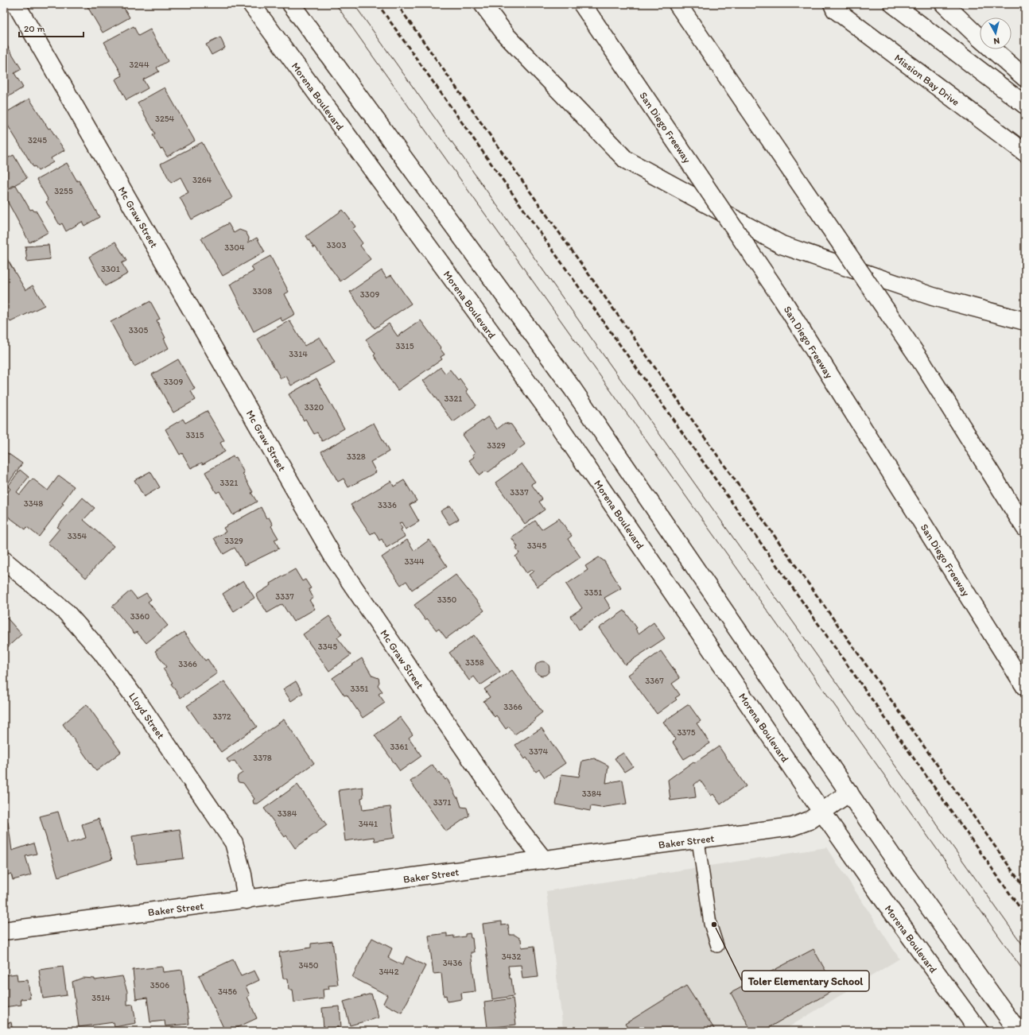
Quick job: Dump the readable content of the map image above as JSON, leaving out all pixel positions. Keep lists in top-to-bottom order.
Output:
{
  "streets": {
    "main road": [
      "Mission Bay Drive",
      "Morena Boulevard",
      "San Diego Freeway",
      "Mc Graw Street",
      "Lloyd Street",
      "Baker Street"
    ]
  },
  "crossings": [
    ["Morena Boulevard", "Baker Street"],
    ["Mc Graw Street", "Baker Street"],
    ["Lloyd Street", "Baker Street"]
  ],
  "places": ["Toler Elementary School"],
  "house_numbers": [
    "3244",
    "3254",
    "3245",
    "3264",
    "3255",
    "3303",
    "3304",
    "3301",
    "3308",
    "3309",
    "3305",
    "3315",
    "3314",
    "3309",
    "3321",
    "3320",
    "3315",
    "3329",
    "3328",
    "3321",
    "3337",
    "3348",
    "3336",
    "3354",
    "3329",
    "3345",
    "3344",
    "3351",
    "3337",
    "3350",
    "3360",
    "3345",
    "3358",
    "3366",
    "3367",
    "3351",
    "3366",
    "3372",
    "3375",
    "3361",
    "3374",
    "3378",
    "3384",
    "3371",
    "3384",
    "3441",
    "3432",
    "3436",
    "3450",
    "3442",
    "3506",
    "3456",
    "3514"
  ],
  "scale_bar": "20 m",
  "north": "bottom"
}
